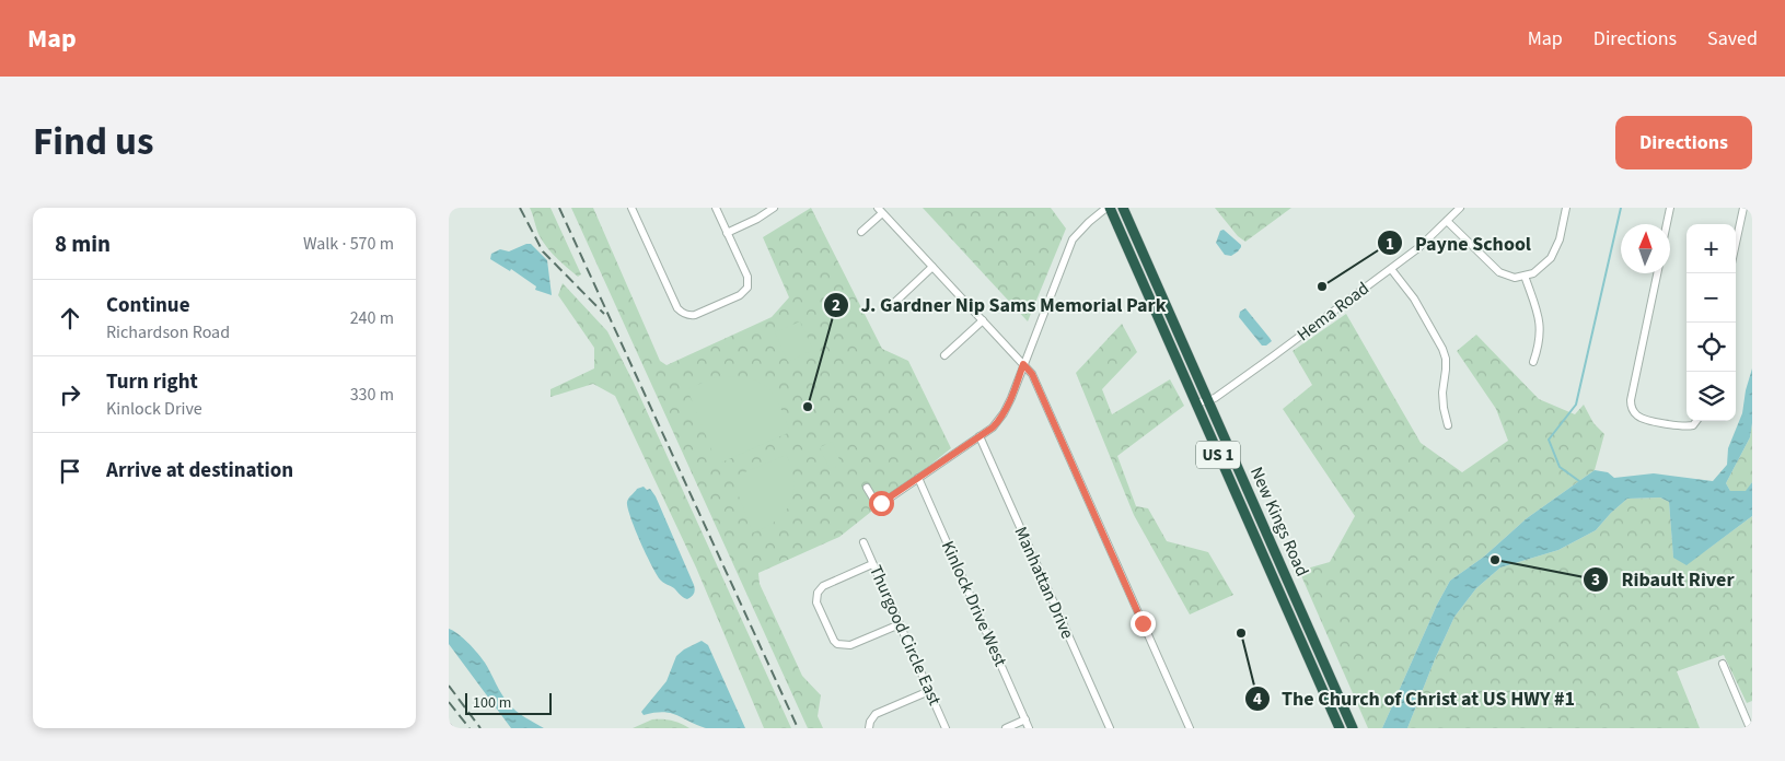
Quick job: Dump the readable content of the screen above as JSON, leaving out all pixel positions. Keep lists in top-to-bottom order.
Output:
{
  "streets": {
    "highway": ["US 1", "New Kings Road"],
    "street": [
      "Hema Road",
      "Manhattan Drive",
      "Kinlock Drive West",
      "Thurgood Circle East"
    ]
  },
  "crossings": [
    ["Hema Road", "New Kings Road"]
  ],
  "places": [
    "Payne School",
    "J. Gardner Nip Sams Memorial Park",
    "Ribault River",
    "The Church of Christ at US HWY #1"
  ],
  "scale_bar": "100 m",
  "north": "top",
  "page": {
    "header": "Map",
    "nav": ["Map", "Directions", "Saved"],
    "title": "Find us",
    "buttons": "Directions",
    "heading": ["8 min", "Walk · 570 m"],
    "map_buttons": ["+", "−"],
    "list": [
      ["Continue", "Richardson Road", "240 m"],
      ["Turn right", "Kinlock Drive", "330 m"],
      "Arrive at destination"
    ],
    "scale": "100 m"
  }
}
